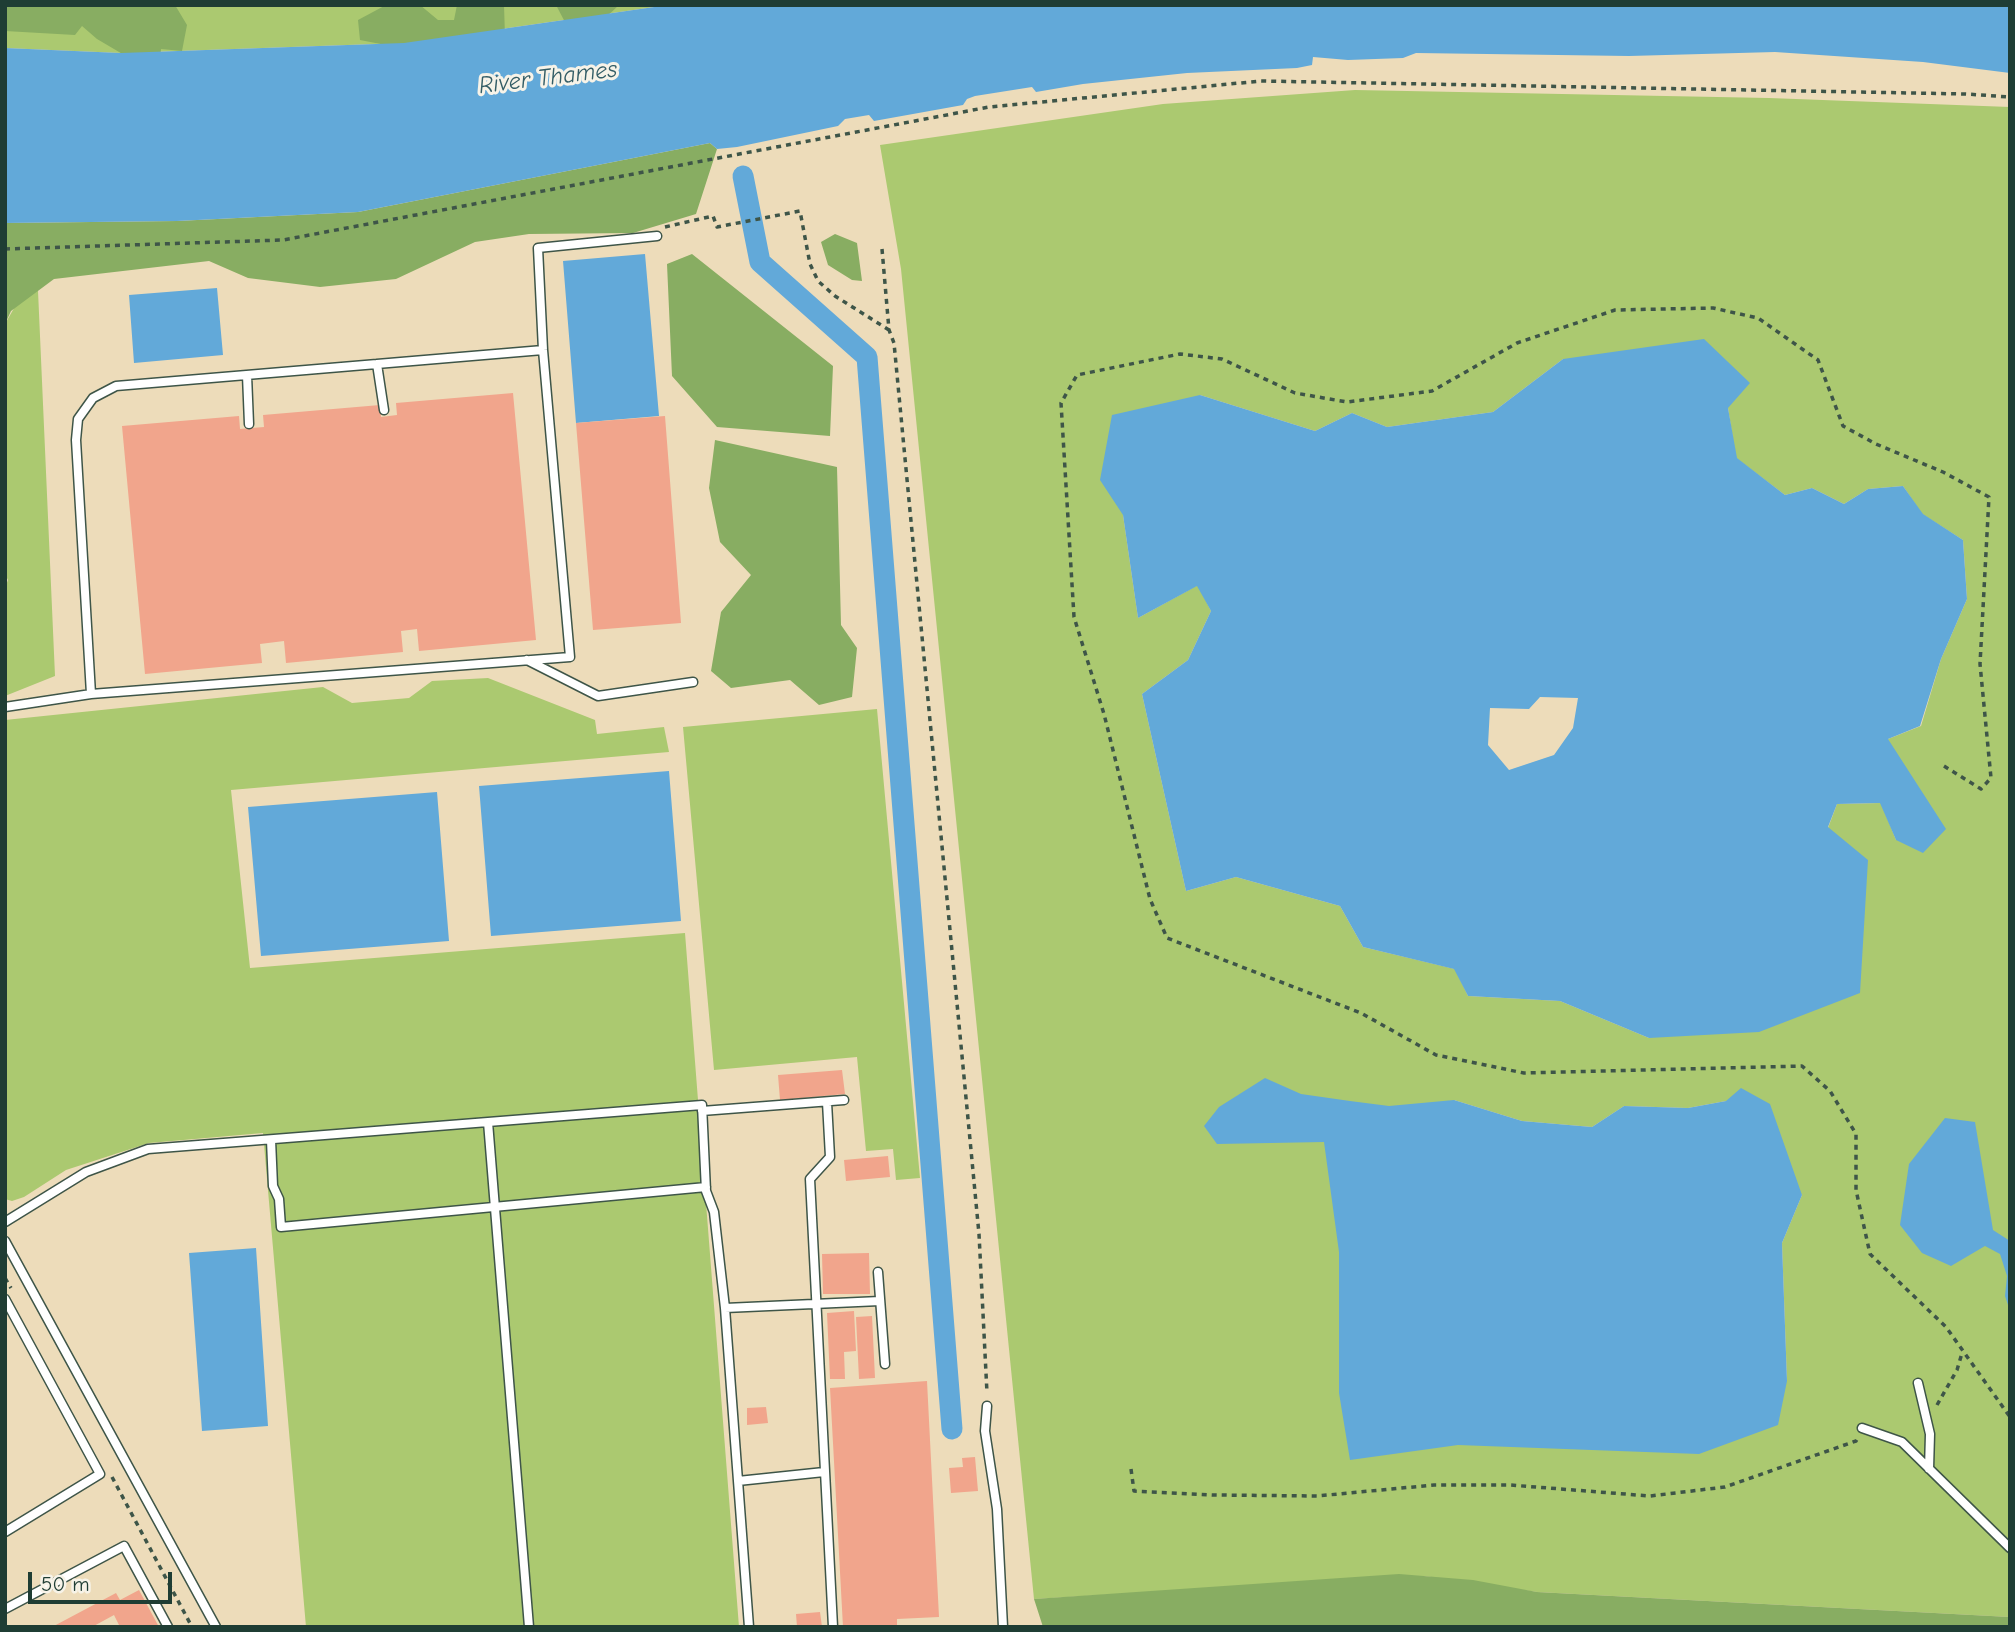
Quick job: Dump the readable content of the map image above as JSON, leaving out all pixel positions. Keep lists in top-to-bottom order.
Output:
{
  "water": ["River Thames"],
  "scale_bar": "50 m"
}
